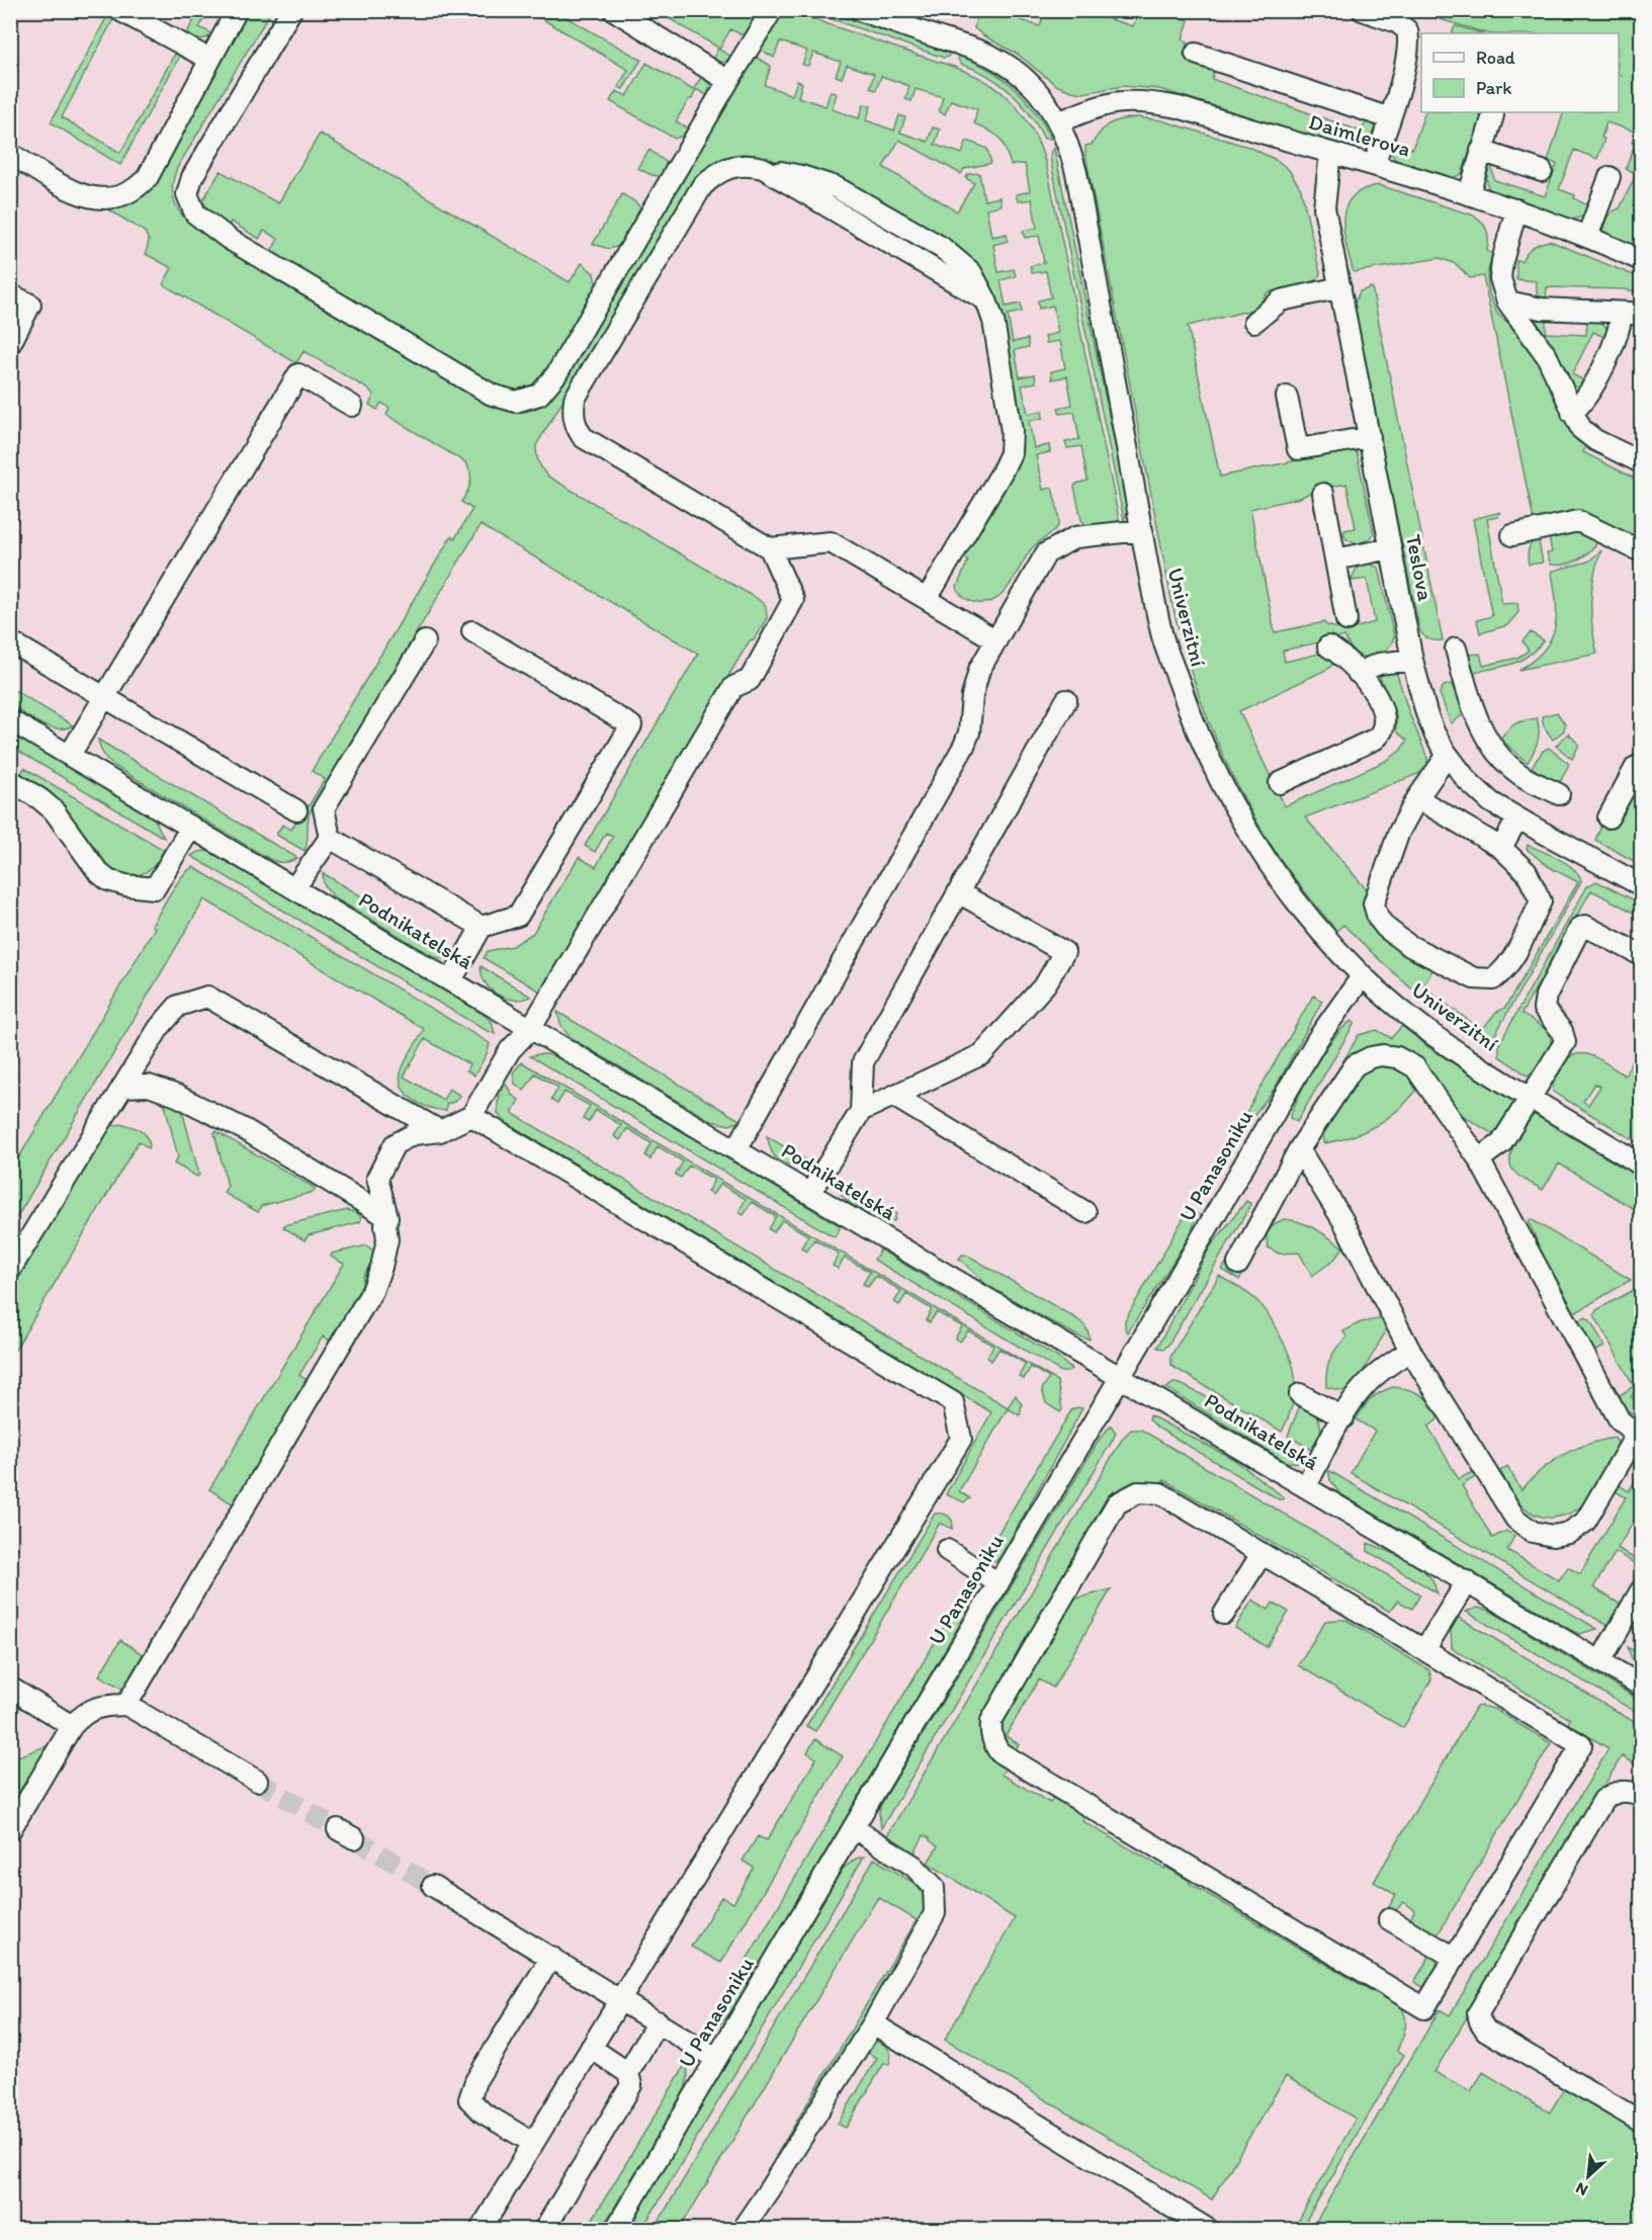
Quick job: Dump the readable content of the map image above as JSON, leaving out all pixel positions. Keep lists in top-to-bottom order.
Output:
{
  "streets": {
    "street": [
      "Daimlerova",
      "Teslova",
      "Univerzitní",
      "Podnikatelská",
      "U Panasoniku"
    ]
  },
  "crossings": [
    ["Daimlerova", "Teslova"],
    ["Daimlerova", "Univerzitní"],
    ["Univerzitní", "U Panasoniku"],
    ["Podnikatelská", "U Panasoniku"]
  ],
  "legend": ["Road", "Park"],
  "north": "bottom left"
}
